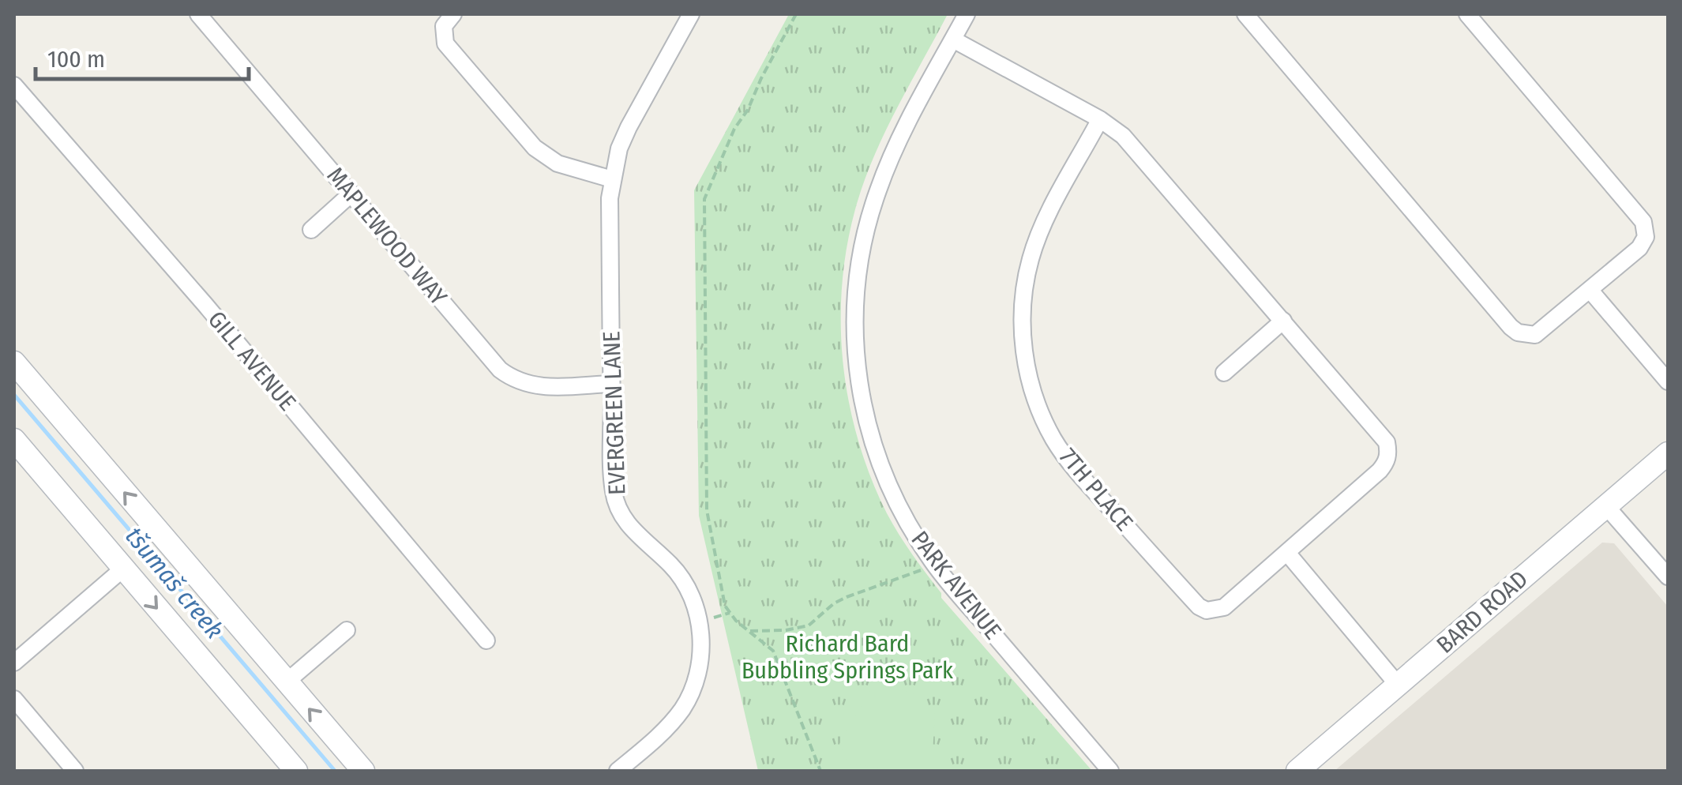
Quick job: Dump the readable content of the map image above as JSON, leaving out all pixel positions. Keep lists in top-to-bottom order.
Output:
{
  "streets": {
    "street": [
      "MAPLEWOOD WAY",
      "GILL AVENUE",
      "EVERGREEN LANE",
      "7TH PLACE",
      "PARK AVENUE",
      "BARD ROAD"
    ]
  },
  "crossings": [
    ["MAPLEWOOD WAY", "EVERGREEN LANE"]
  ],
  "water": ["tšumaš creek"],
  "parks": ["Richard Bard Bubbling Springs Park"],
  "scale_bar": "100 m"
}
